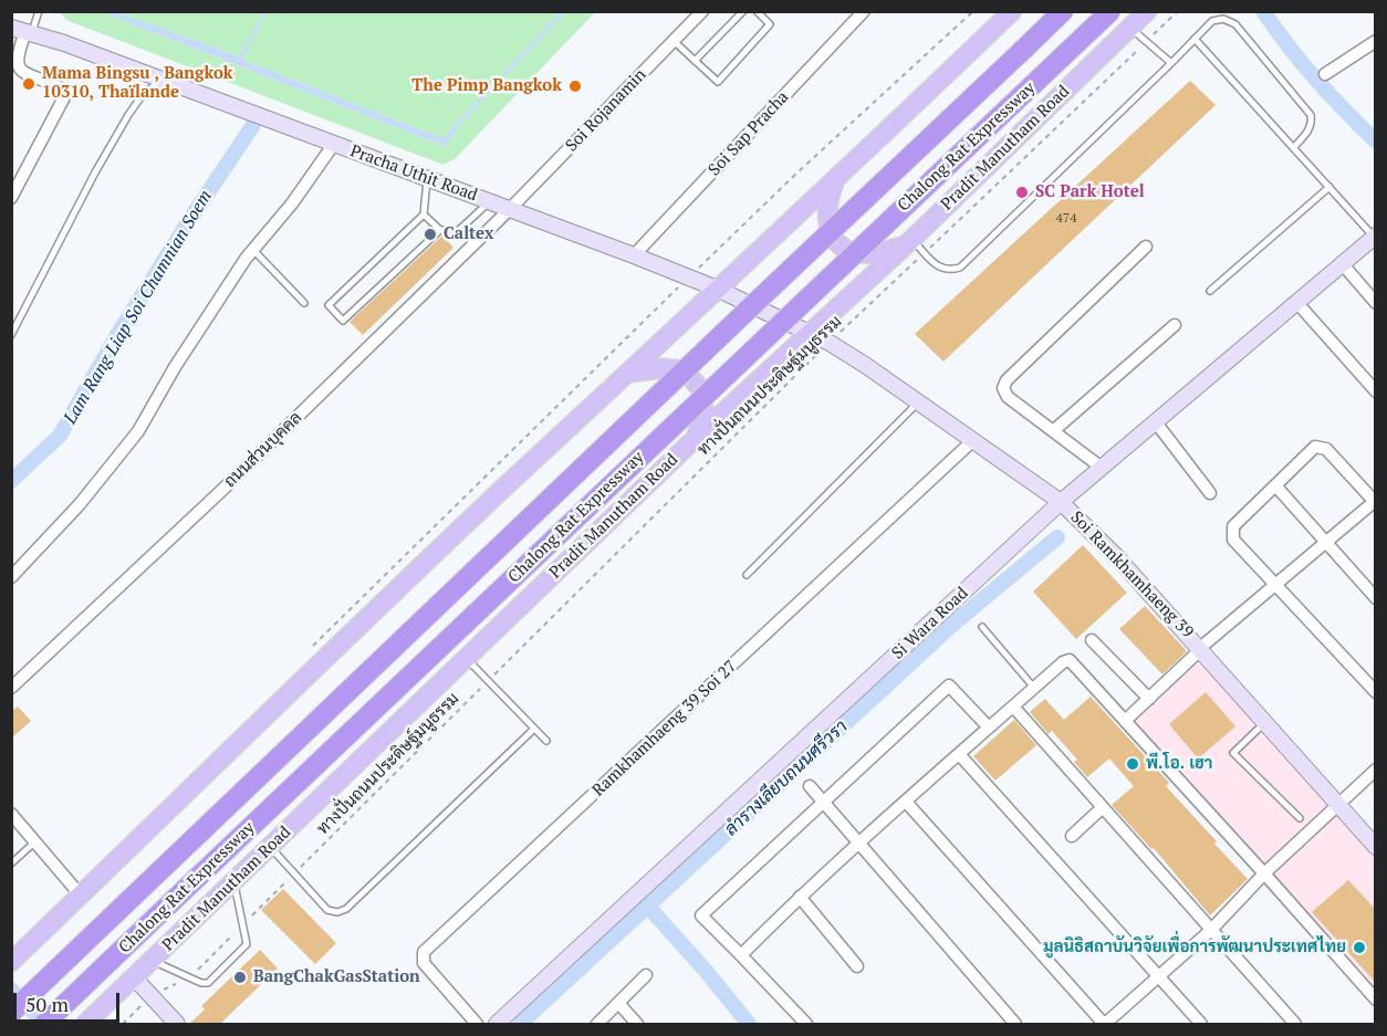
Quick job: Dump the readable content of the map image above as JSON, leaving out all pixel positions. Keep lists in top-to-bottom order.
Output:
{
  "streets": {
    "highway": ["Chalong Rat Expressway"],
    "main road": [
      "Pradit Manutham Road",
      "Pracha Uthit Road",
      "Soi Ramkhamhaeng 39",
      "Si Wara Road"
    ],
    "street": [
      "Soi Rojanamin",
      "Soi Sap Pracha",
      "ถนนส่วนบุคคล",
      "Ramkhamhaeng 39 Soi 27"
    ],
    "path": ["ทางปั่นถนนประดิษฐ์มนูธรรม"]
  },
  "crossings": [
    ["Soi Rojanamin", "Pracha Uthit Road"],
    ["Soi Rojanamin", "ถนนส่วนบุคคล"],
    ["Soi Sap Pracha", "Pracha Uthit Road"],
    ["Pradit Manutham Road", "Pracha Uthit Road"],
    ["Pradit Manutham Road", "ทางปั่นถนนประดิษฐ์มนูธรรม"],
    ["Pradit Manutham Road", "Soi Ramkhamhaeng 39"],
    ["Pracha Uthit Road", "ถนนส่วนบุคคล"],
    ["Pracha Uthit Road", "Soi Ramkhamhaeng 39"],
    ["ทางปั่นถนนประดิษฐ์มนูธรรม", "Soi Ramkhamhaeng 39"],
    ["Soi Ramkhamhaeng 39", "Si Wara Road"],
    ["Soi Ramkhamhaeng 39", "Ramkhamhaeng 39 Soi 27"]
  ],
  "water": ["Lam Rang Liap Soi Chamnian Soem", "ลำรางเลียบถนนศรีวรา"],
  "places": [
    "Mama Bingsu , Bangkok 10310, Thaïlande",
    "The Pimp Bangkok",
    "SC Park Hotel",
    "Caltex",
    "พี.โอ. เฮา",
    "มูลนิธิสถาบันวิจัยเพื่อการพัฒนาประเทศไทย",
    "BangChakGasStation"
  ],
  "house_numbers": ["474"],
  "scale_bar": "50 m"
}
